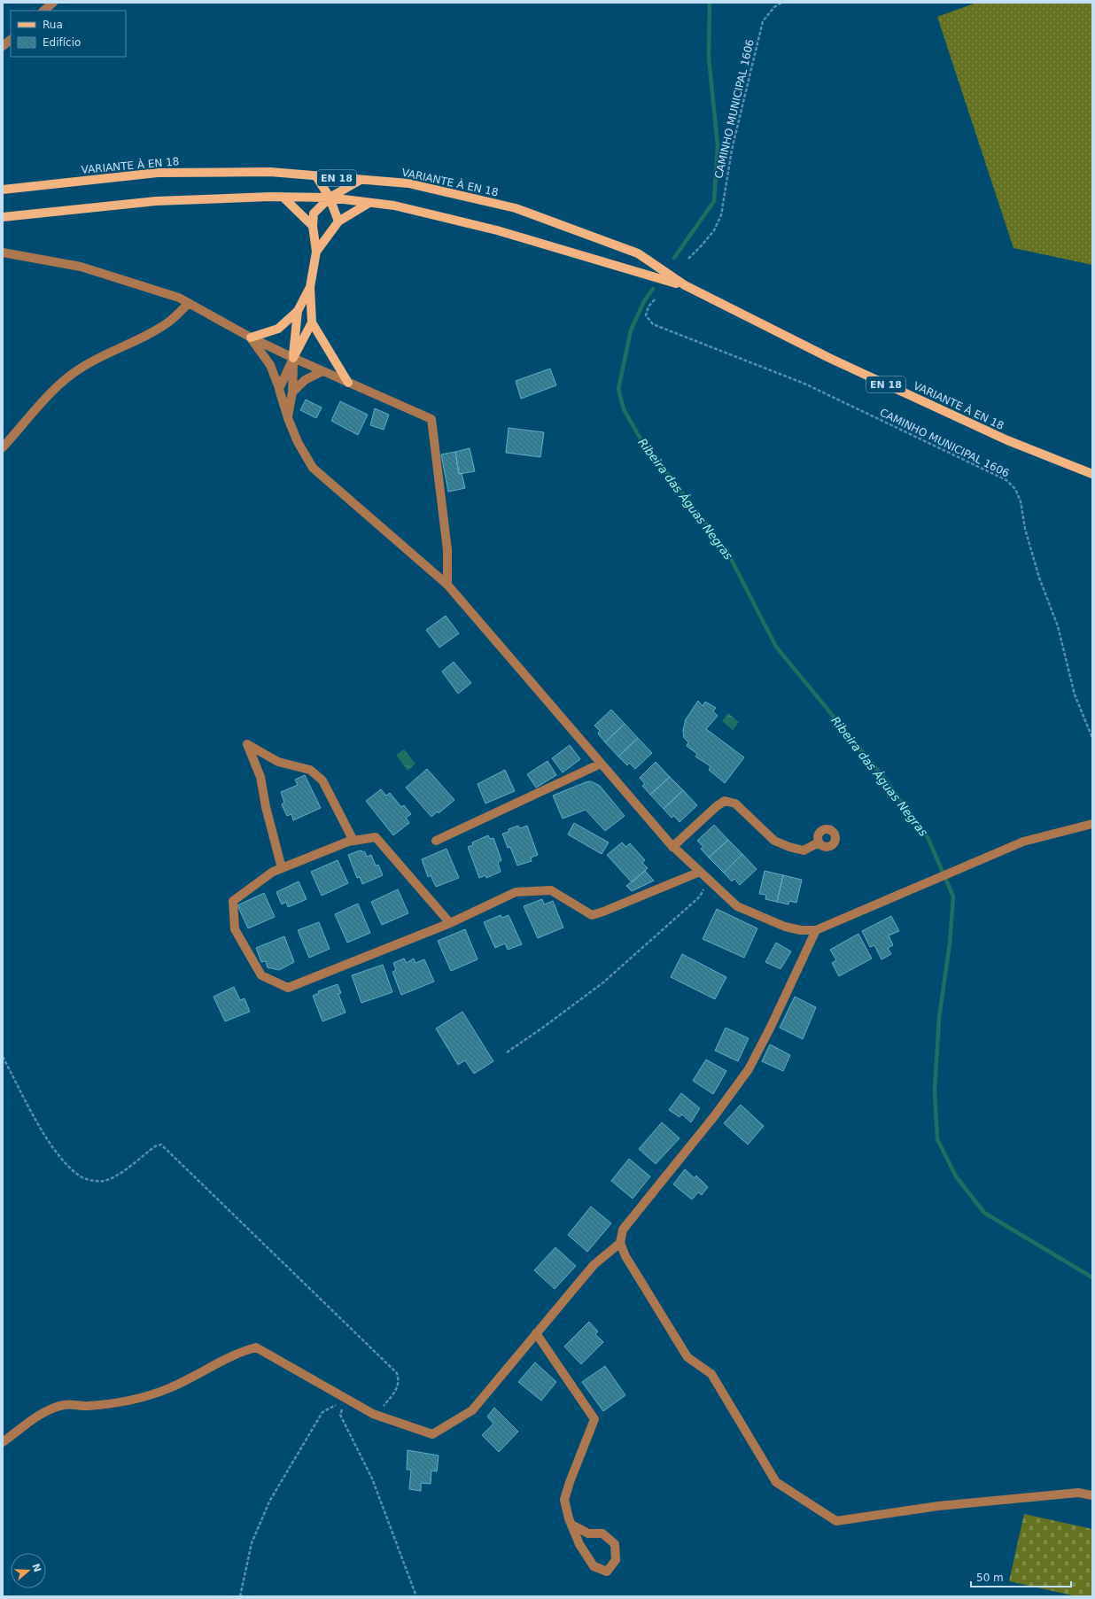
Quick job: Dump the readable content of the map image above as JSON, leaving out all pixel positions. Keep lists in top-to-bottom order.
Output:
{
  "streets": {
    "main road": ["VARIANTE À EN 18", "EN 18"],
    "path": ["CAMINHO MUNICIPAL 1606"]
  },
  "water": ["Ribeira das Águas Negras"],
  "legend": ["Rua", "Edifício"],
  "scale_bar": "50 m",
  "north": "right"
}
